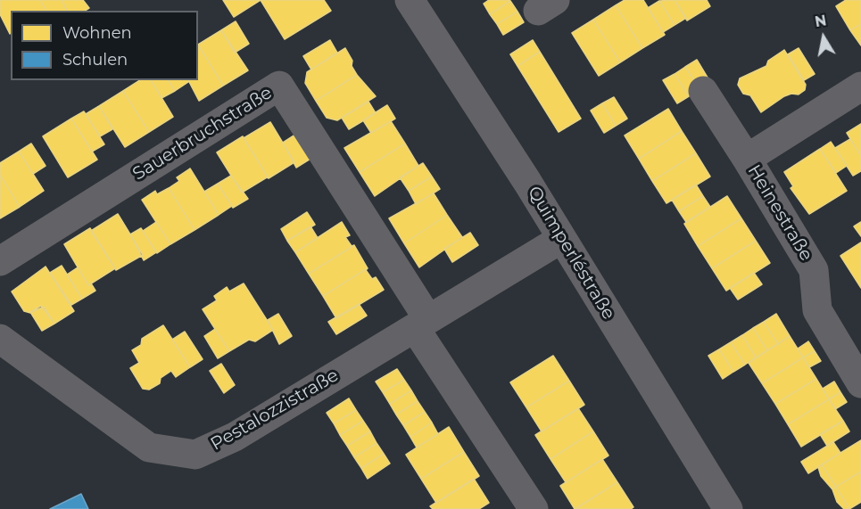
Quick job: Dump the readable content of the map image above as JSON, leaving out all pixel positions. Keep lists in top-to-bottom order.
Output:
{
  "streets": {
    "street": [
      "Sauerbruchstraße",
      "Heinestraße",
      "Quimperléstraße",
      "Pestalozzistraße"
    ]
  },
  "crossings": [
    ["Sauerbruchstraße", "Pestalozzistraße"],
    ["Quimperléstraße", "Pestalozzistraße"]
  ],
  "legend": ["Wohnen", "Schulen"],
  "north": "top"
}
